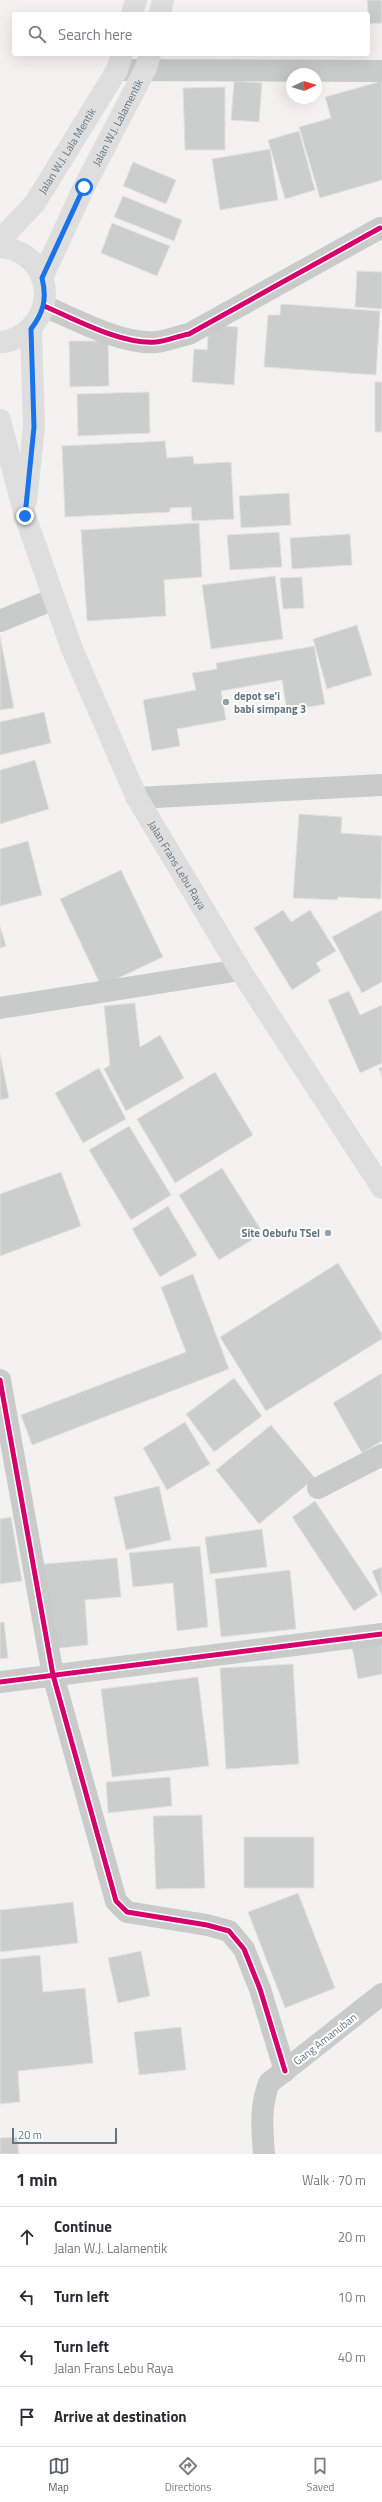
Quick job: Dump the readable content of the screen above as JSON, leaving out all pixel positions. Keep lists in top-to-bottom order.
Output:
{
  "streets": {
    "main road": ["Jalan W.J. Lalamentik", "Jalan W.J. Lala Mentik", "Jalan Frans Lebu Raya"],
    "street": ["Gang Amanuban"]
  },
  "places": ["depot se'i babi simpang 3", "Site Oebufu TSel"],
  "scale_bar": "20 m",
  "north": "right",
  "page": {
    "search": "Search here",
    "scale": "20 m",
    "heading": ["1 min", "Walk · 70 m"],
    "list": [
      ["Continue", "Jalan W.J. Lalamentik", "20 m"],
      ["Turn left", "10 m"],
      ["Turn left", "Jalan Frans Lebu Raya", "40 m"],
      "Arrive at destination"
    ],
    "nav": ["Map", "Directions", "Saved"]
  }
}
